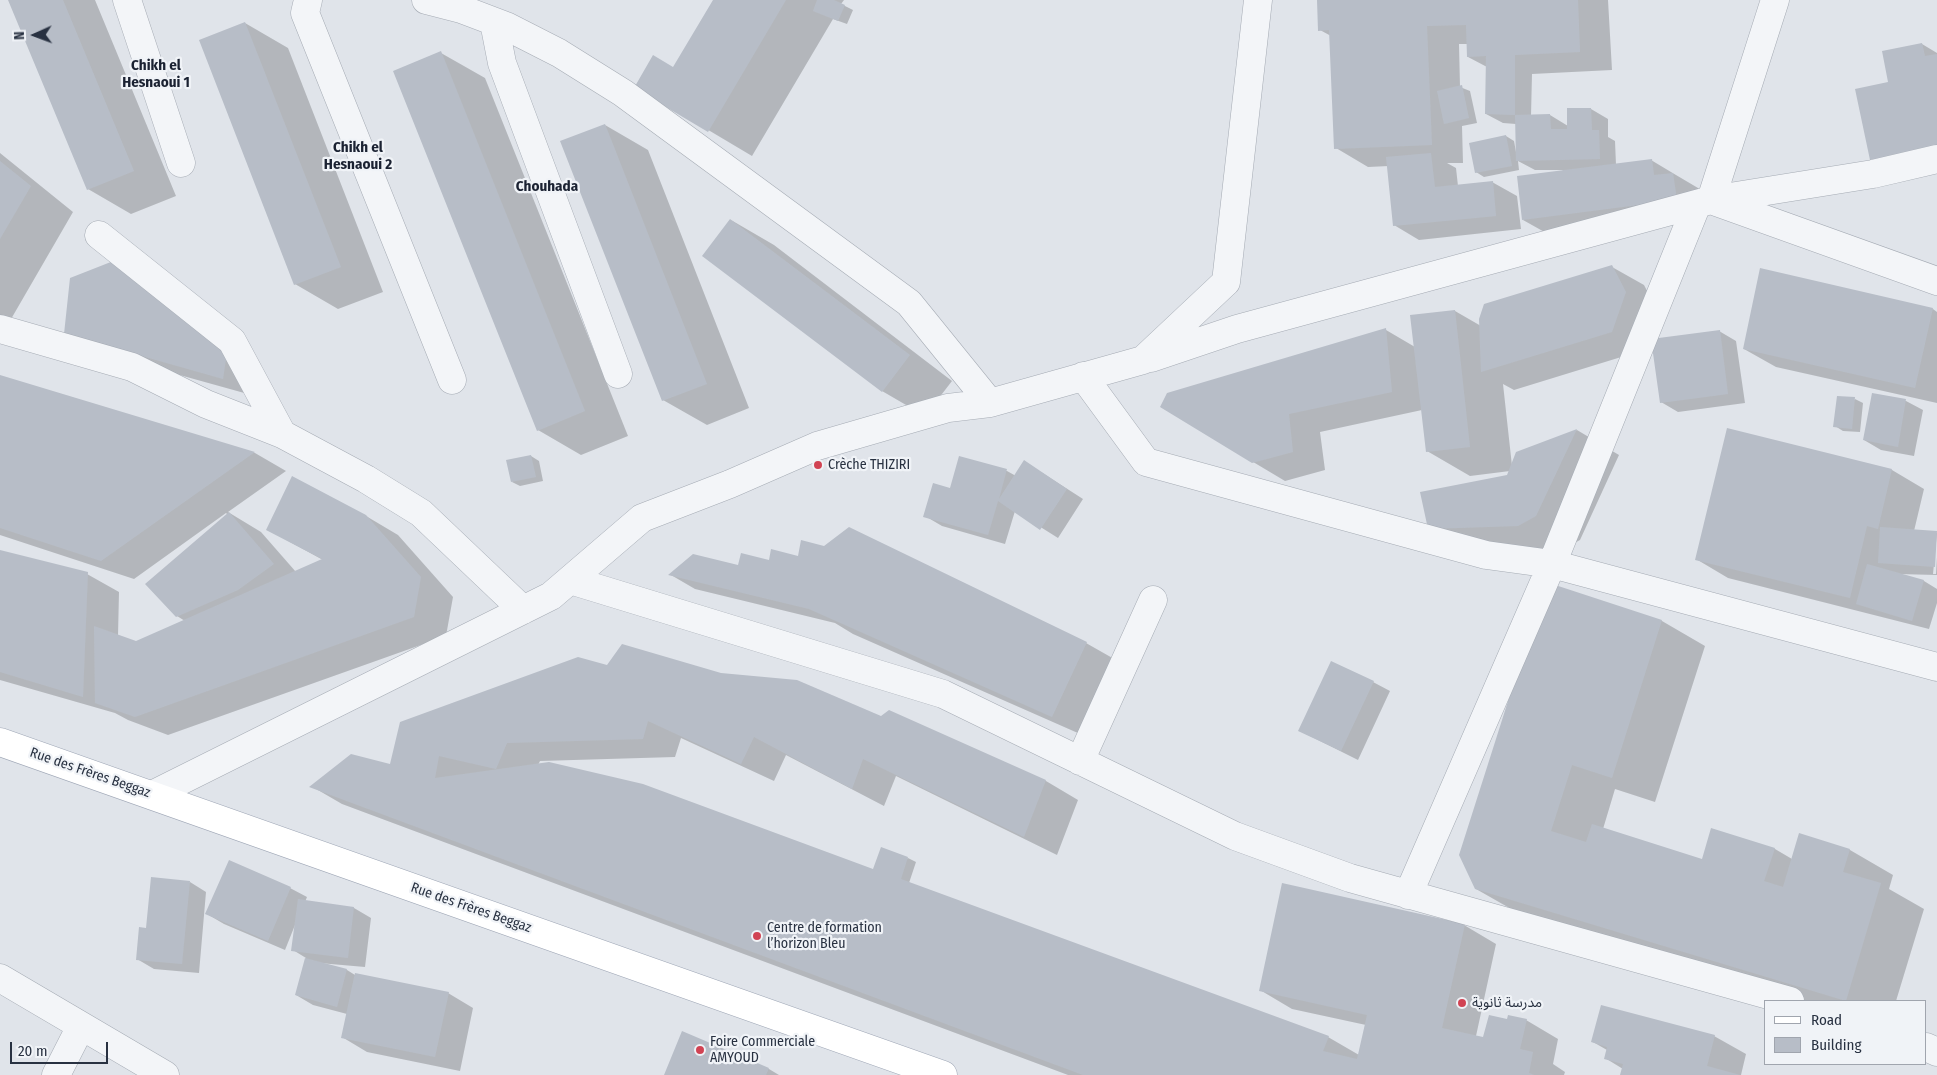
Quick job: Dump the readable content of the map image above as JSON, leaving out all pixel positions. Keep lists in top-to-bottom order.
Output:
{
  "streets": {
    "main road": ["Rue des Frères Beggaz"]
  },
  "districts": ["Chikh el Hesnaoui 1", "Chikh el Hesnaoui 2", "Chouhada"],
  "places": [
    "Crèche THIZIRI",
    "Centre de formation l’horizon Bleu",
    "مدرسة ثانوية",
    "Foire Commerciale AMYOUD"
  ],
  "legend": ["Road", "Building"],
  "scale_bar": "20 m",
  "north": "left"
}
